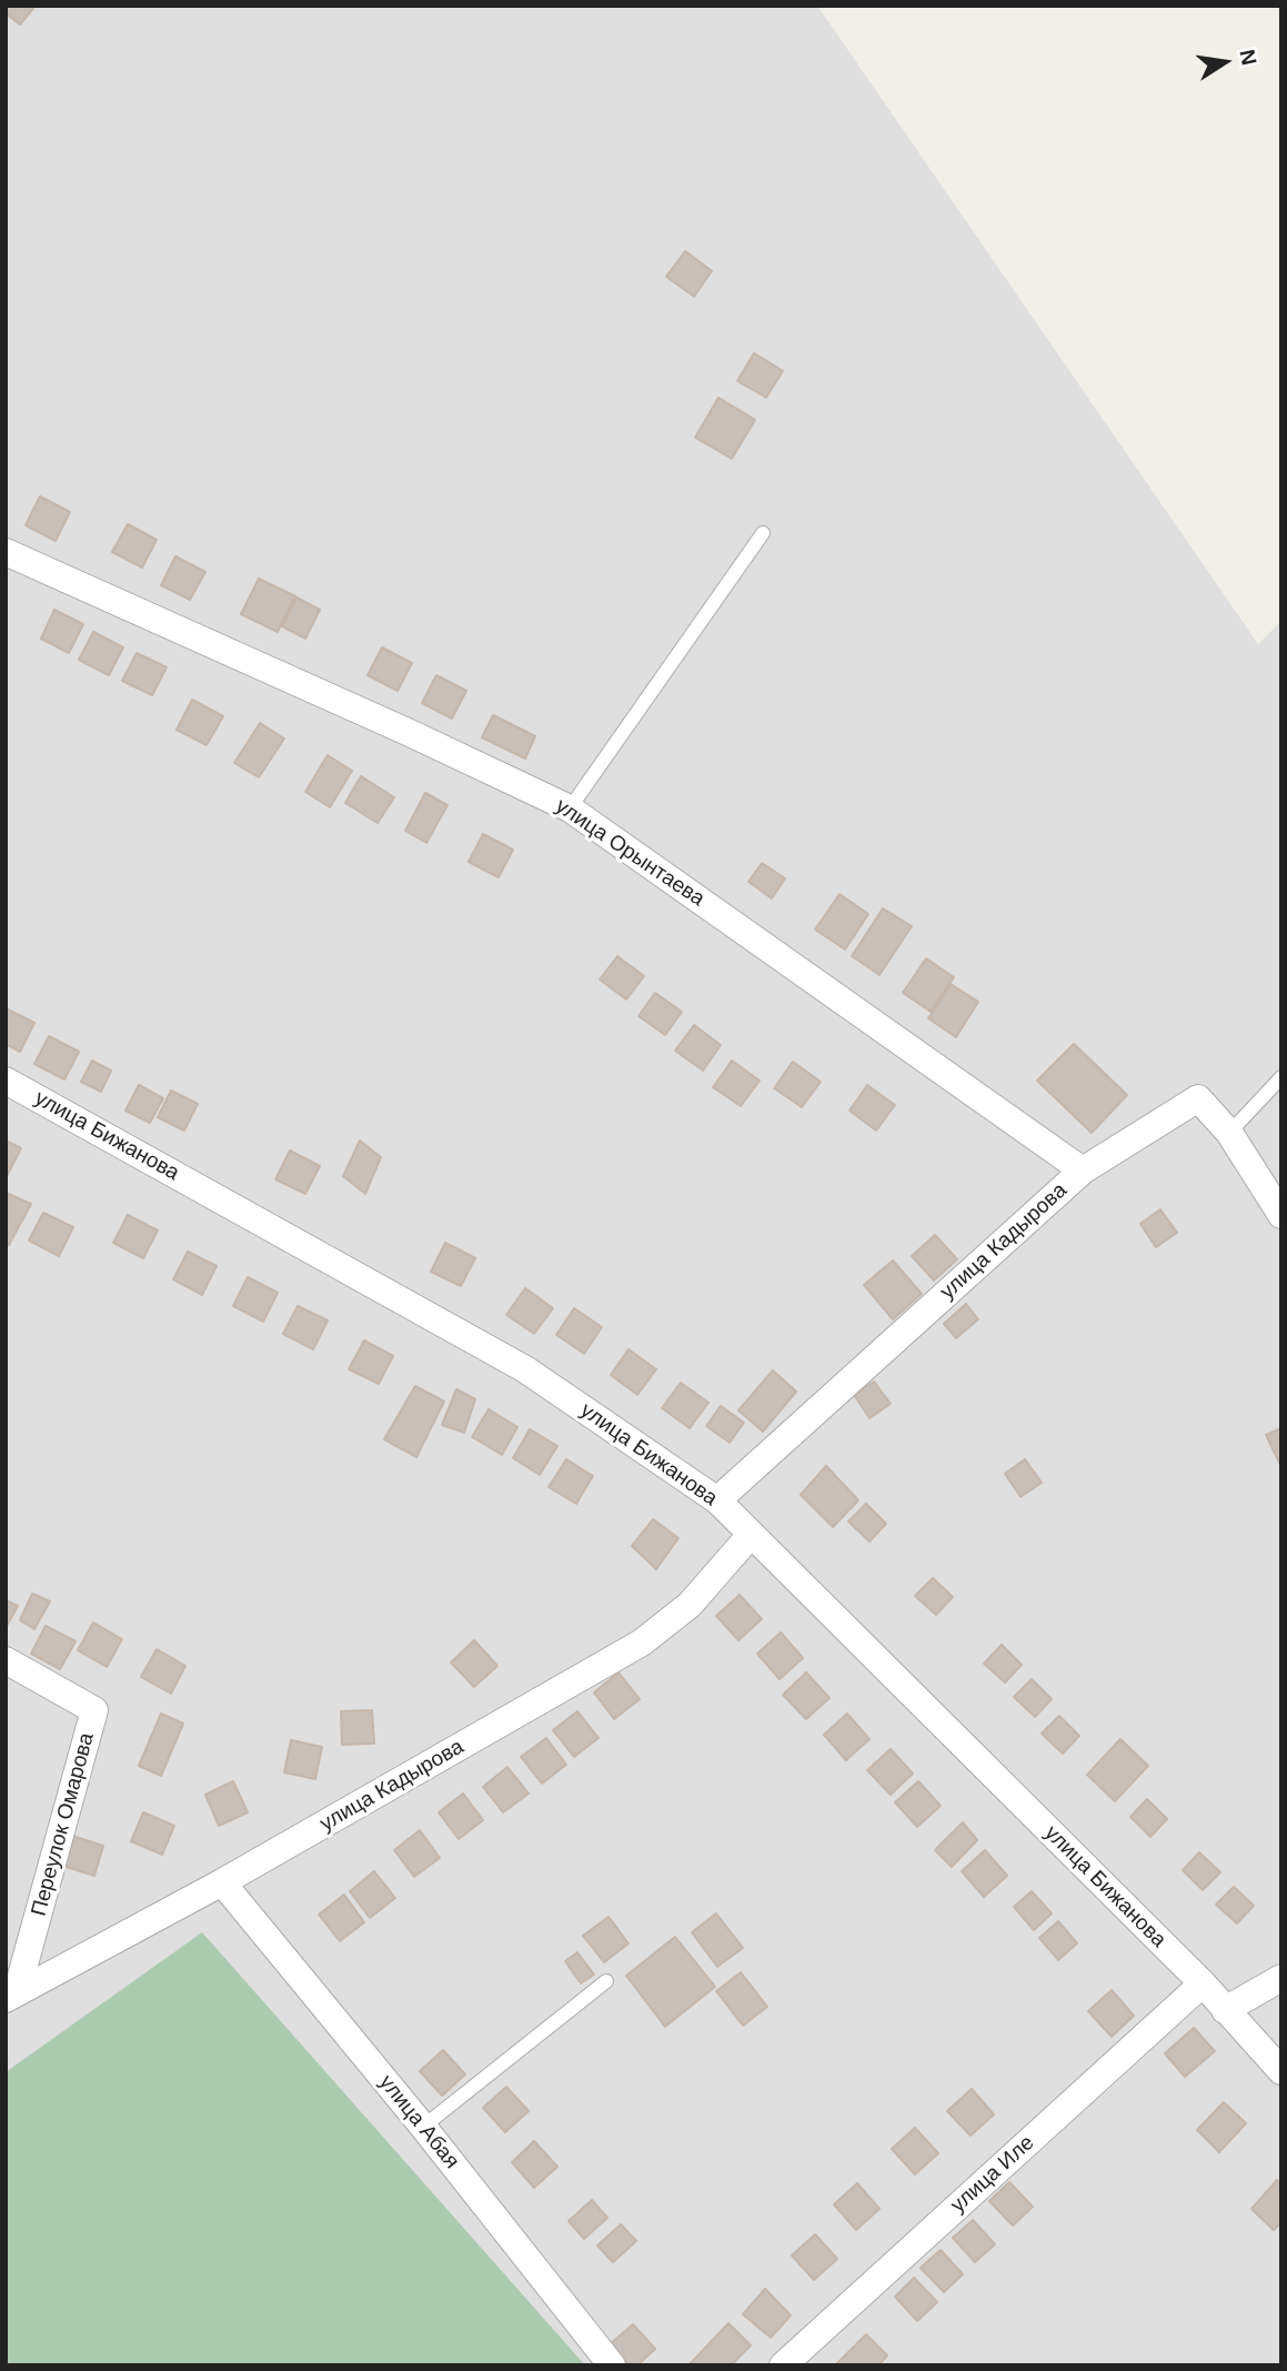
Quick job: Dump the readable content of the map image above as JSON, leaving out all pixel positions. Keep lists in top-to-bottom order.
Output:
{
  "streets": {
    "street": [
      "улица Орынтаева",
      "улица Бижанова",
      "улица Кадырова",
      "Переулок Омарова",
      "улица Абая",
      "улица Иле"
    ]
  },
  "crossings": [
    ["улица Орынтаева", "улица Кадырова"],
    ["улица Бижанова", "улица Кадырова"],
    ["улица Бижанова", "улица Иле"],
    ["улица Кадырова", "Переулок Омарова"],
    ["улица Кадырова", "улица Абая"]
  ],
  "north": "right"
}
